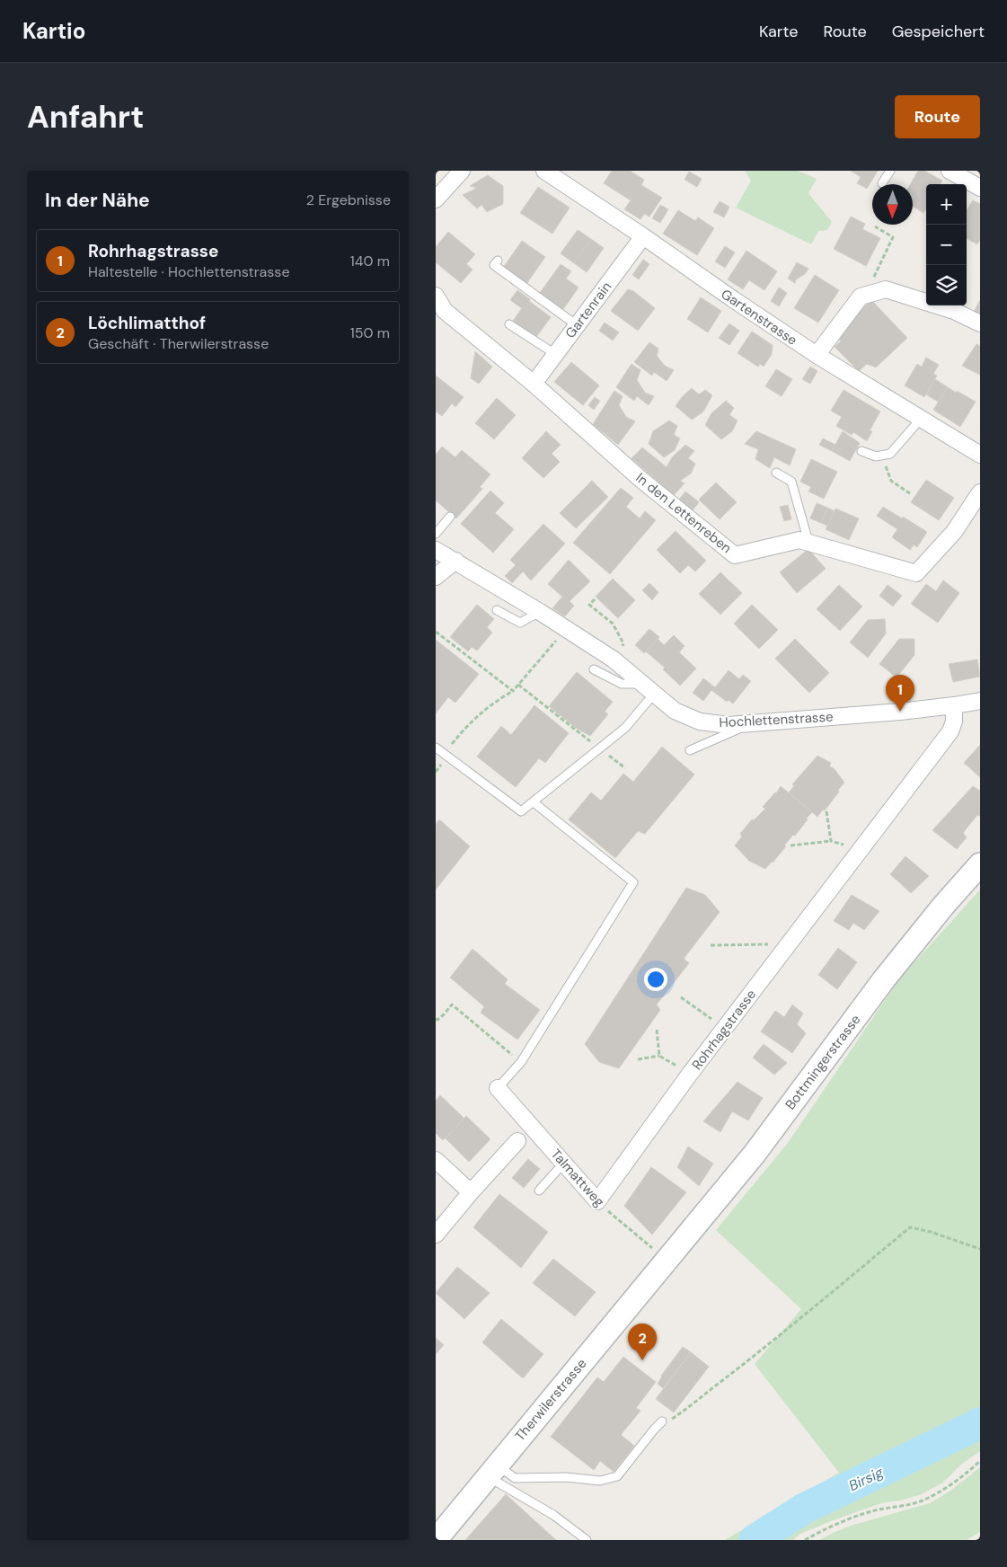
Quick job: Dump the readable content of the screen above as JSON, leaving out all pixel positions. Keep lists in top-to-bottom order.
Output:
{
  "streets": {
    "main road": ["Bottmingerstrasse", "Therwilerstrasse"],
    "street": [
      "Gartenrain",
      "Gartenstrasse",
      "In den Lettenreben",
      "Hochlettenstrasse",
      "Rohrhagstrasse",
      "Talmattweg"
    ]
  },
  "crossings": [
    ["Gartenrain", "Gartenstrasse"],
    ["Gartenrain", "In den Lettenreben"],
    ["Hochlettenstrasse", "Rohrhagstrasse"],
    ["Rohrhagstrasse", "Talmattweg"],
    ["Bottmingerstrasse", "Talmattweg"],
    ["Bottmingerstrasse", "Therwilerstrasse"],
    ["Talmattweg", "Therwilerstrasse"]
  ],
  "water": ["Birsig"],
  "north": "bottom",
  "page": {
    "header": "Kartio",
    "nav": ["Karte", "Route", "Gespeichert"],
    "buttons": "Route",
    "title": "Anfahrt",
    "heading": ["In der Nähe", "2 Ergebnisse"],
    "map_buttons": ["+", "−"],
    "list": [
      {
        "mark": "1",
        "name": "Rohrhagstrasse",
        "note": "Haltestelle · Hochlettenstrasse",
        "value": "140 m"
      },
      {
        "mark": "2",
        "name": "Löchlimatthof",
        "note": "Geschäft · Therwilerstrasse",
        "value": "150 m"
      }
    ],
    "pins": ["1", "2"]
  }
}
